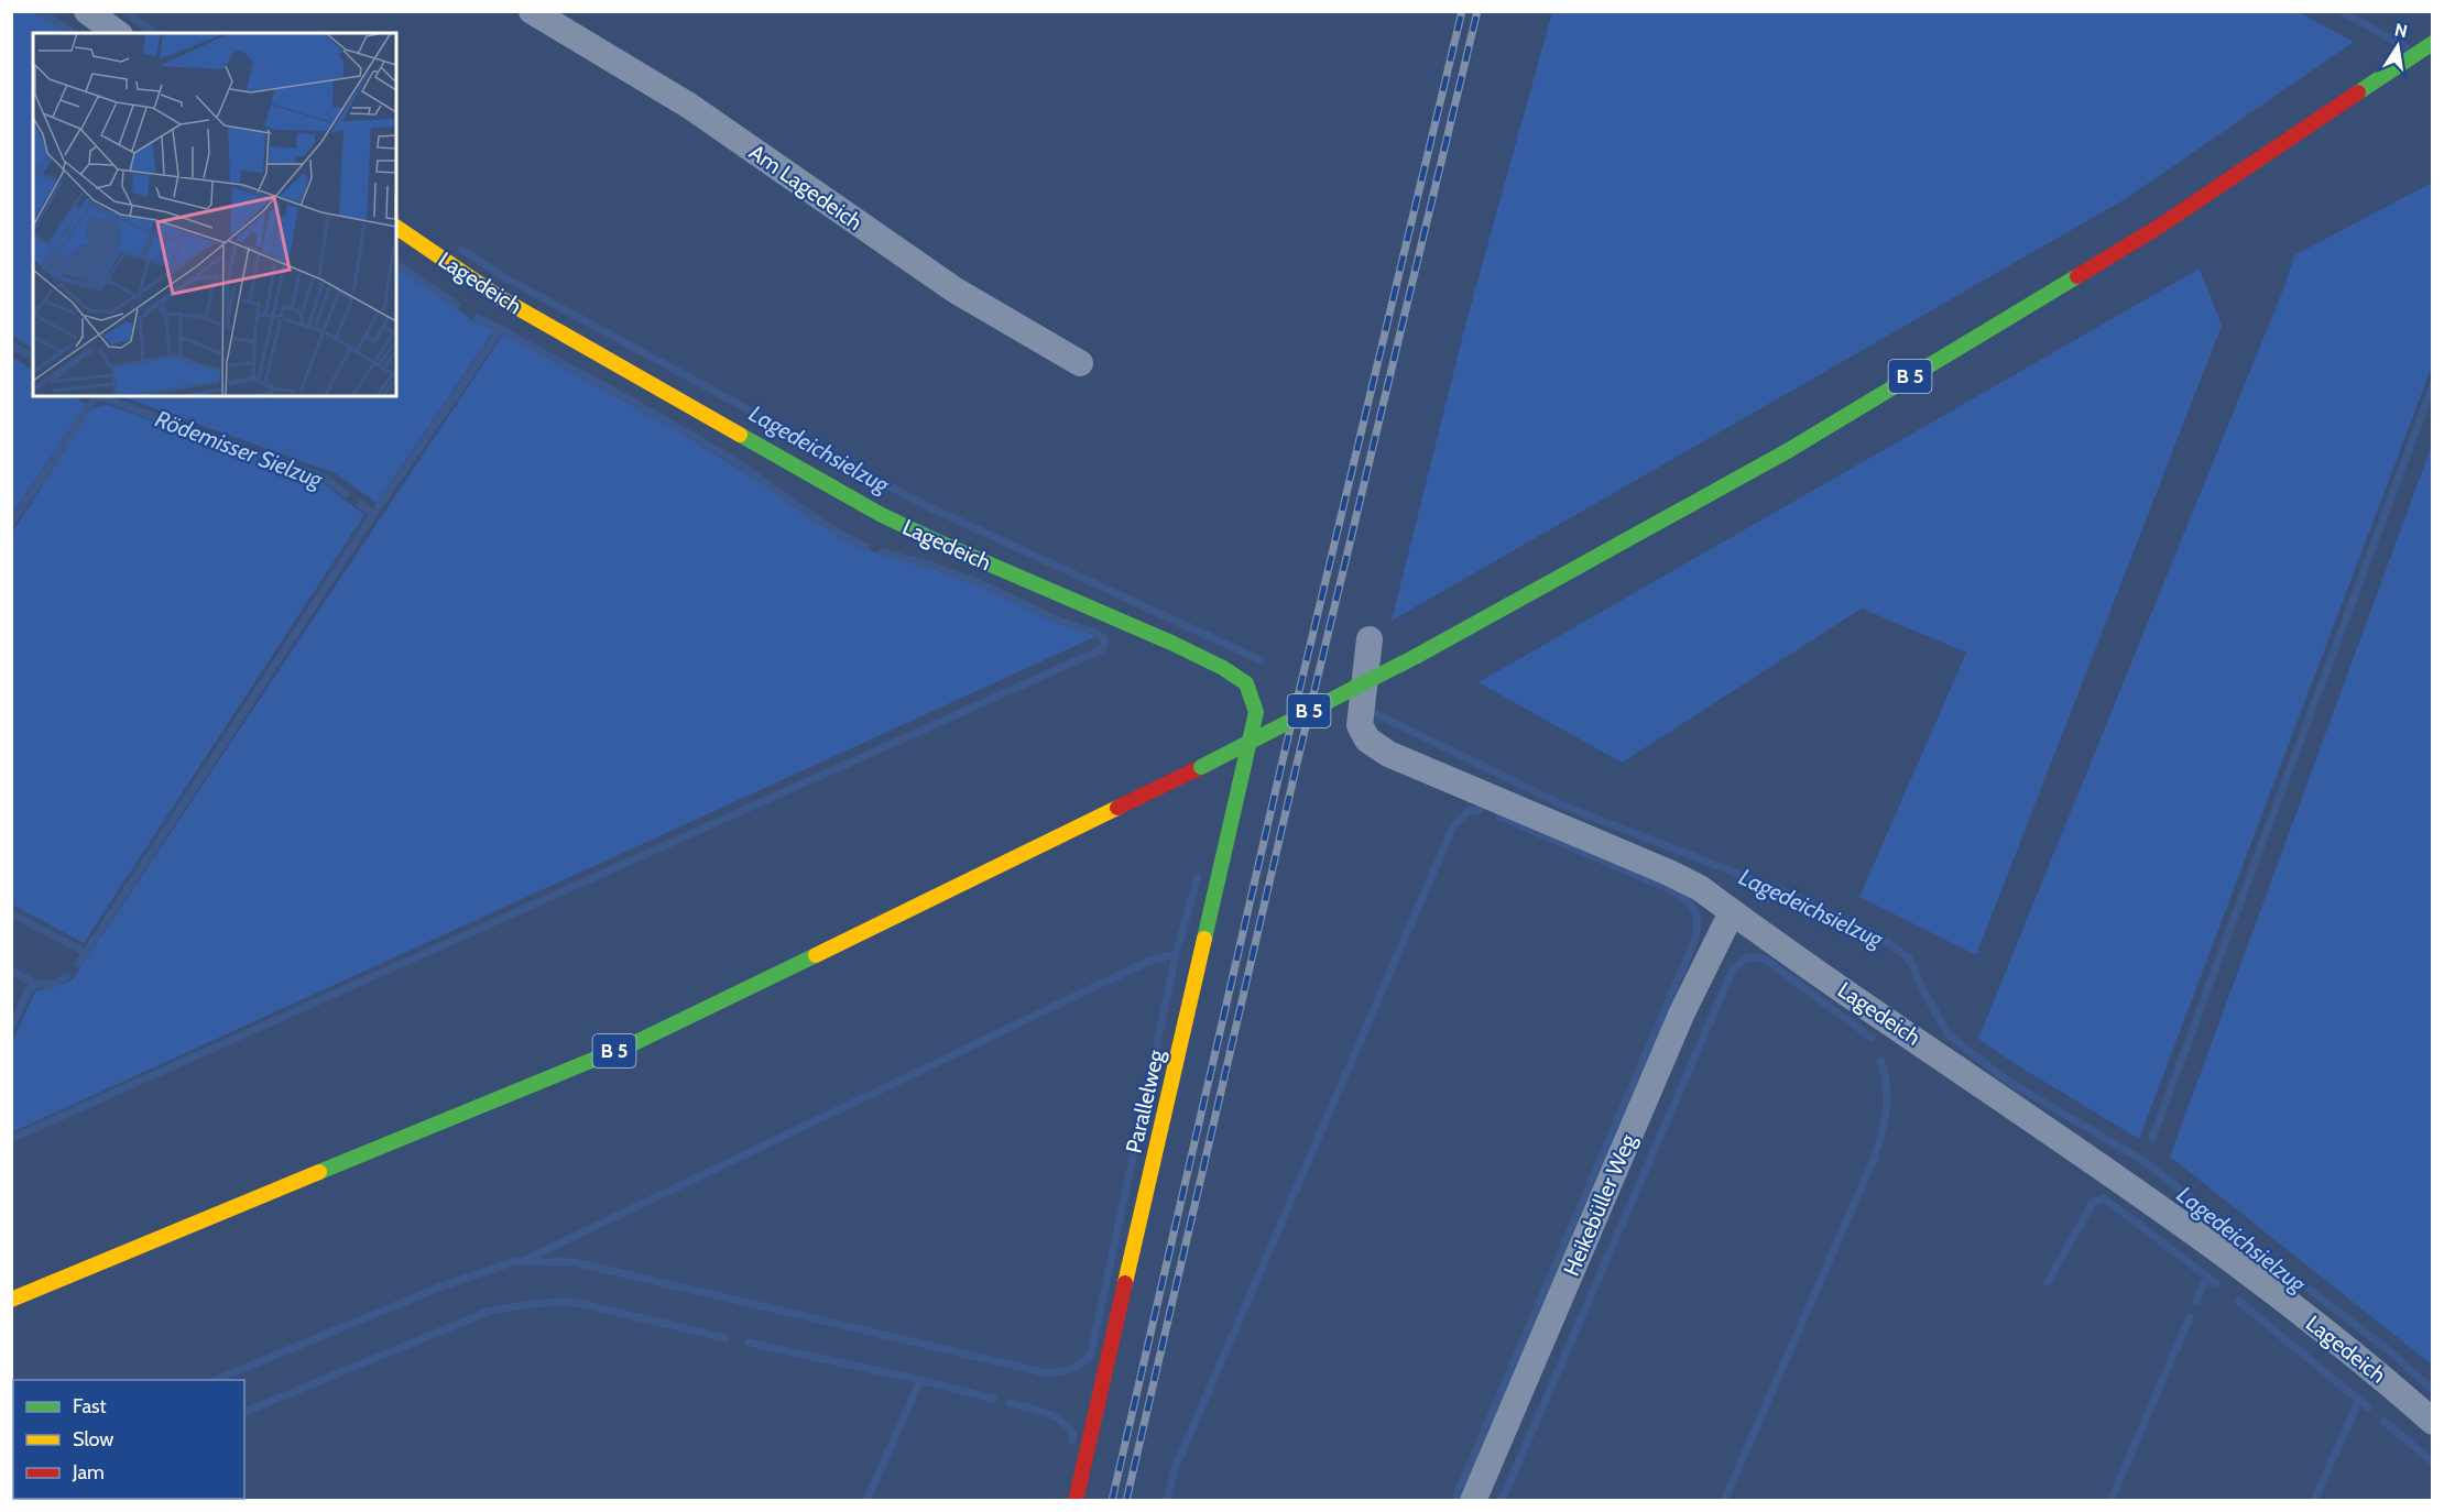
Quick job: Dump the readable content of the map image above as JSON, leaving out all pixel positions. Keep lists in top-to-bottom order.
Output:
{
  "streets": {
    "main road": ["Lagedeich", "B 5", "Parallelweg"],
    "street": ["Am Lagedeich", "Heikebüller Weg"]
  },
  "crossings": [
    ["Lagedeich", "Parallelweg"],
    ["Lagedeich", "Heikebüller Weg"]
  ],
  "water": ["Rödemisser Sielzug", "Lagedeichsielzug"],
  "legend": ["Fast", "Slow", "Jam"],
  "north": "top"
}
